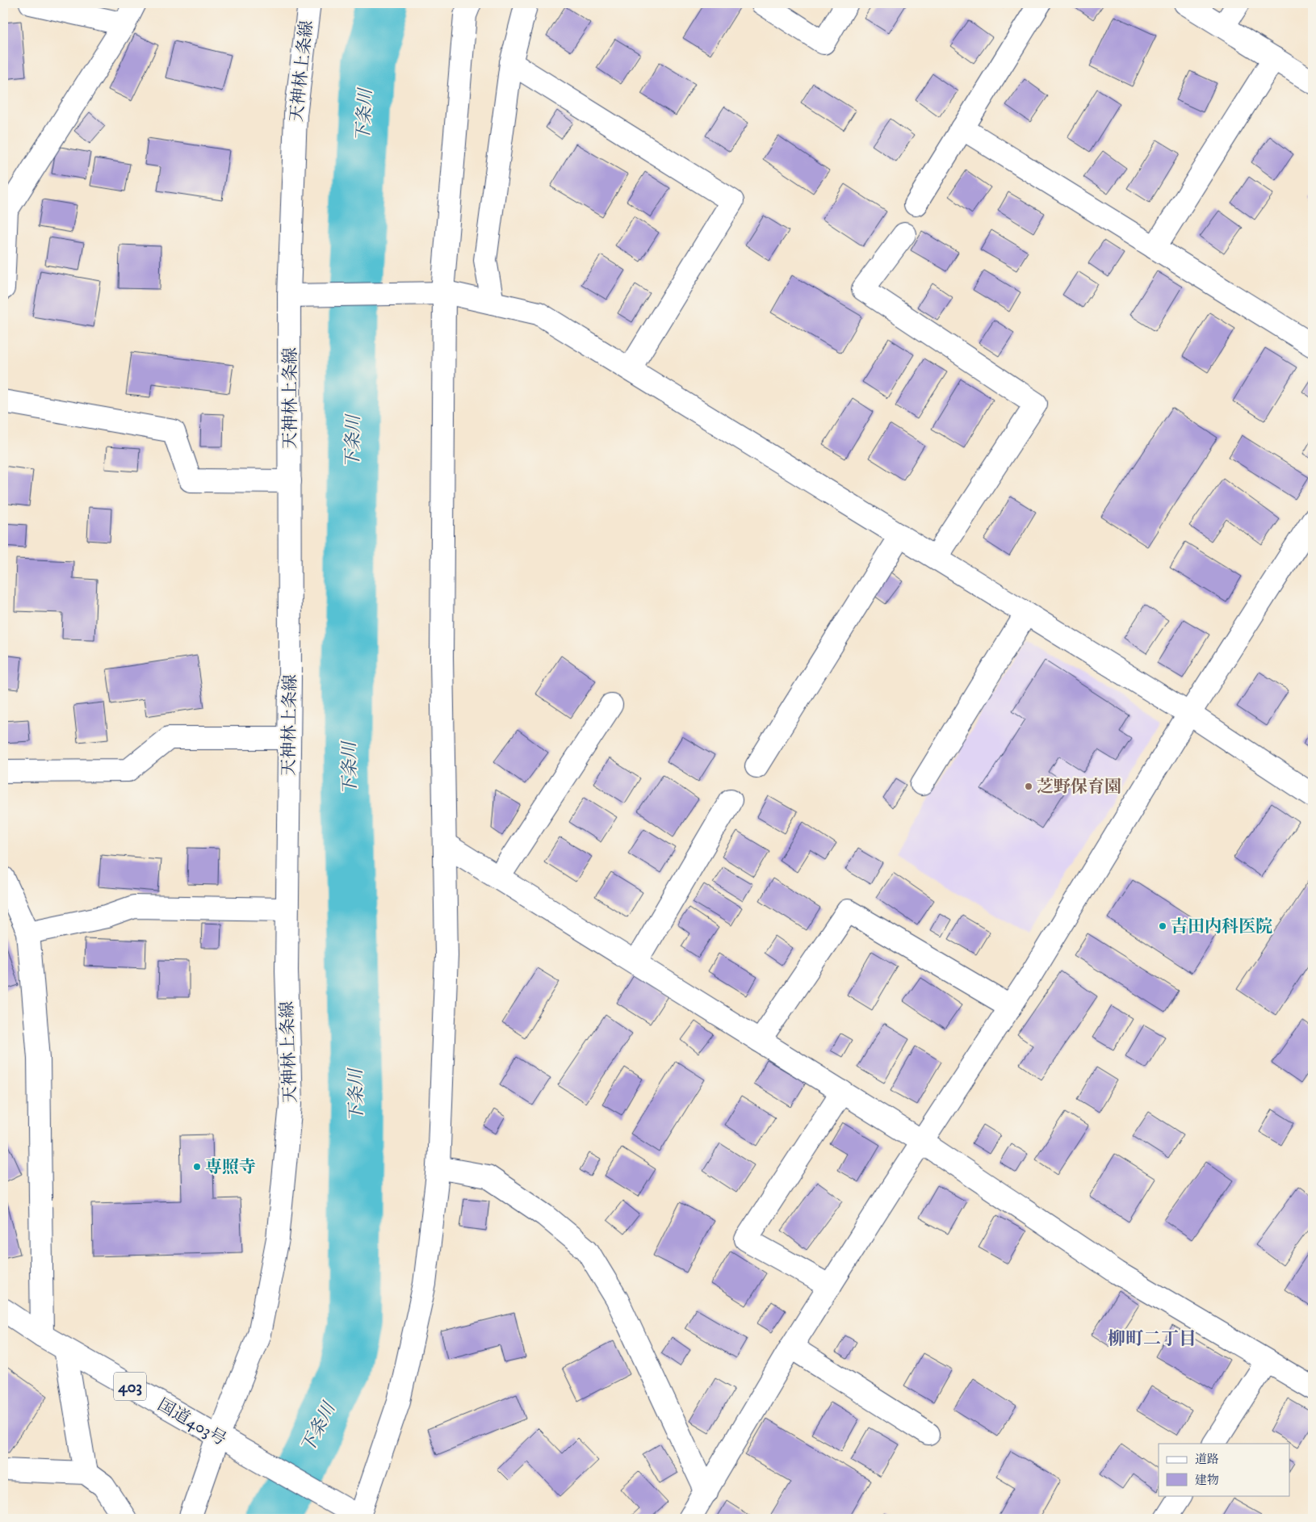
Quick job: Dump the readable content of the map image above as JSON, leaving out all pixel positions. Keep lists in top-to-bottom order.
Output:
{
  "streets": {
    "main road": ["天神林上条線", "403", "国道403号"]
  },
  "crossings": [
    ["天神林上条線", "国道403号"]
  ],
  "districts": ["柳町二丁目"],
  "water": ["下条川"],
  "places": ["芝野保育園", "吉田内科医院", "専照寺"],
  "legend": ["道路", "建物"]
}
